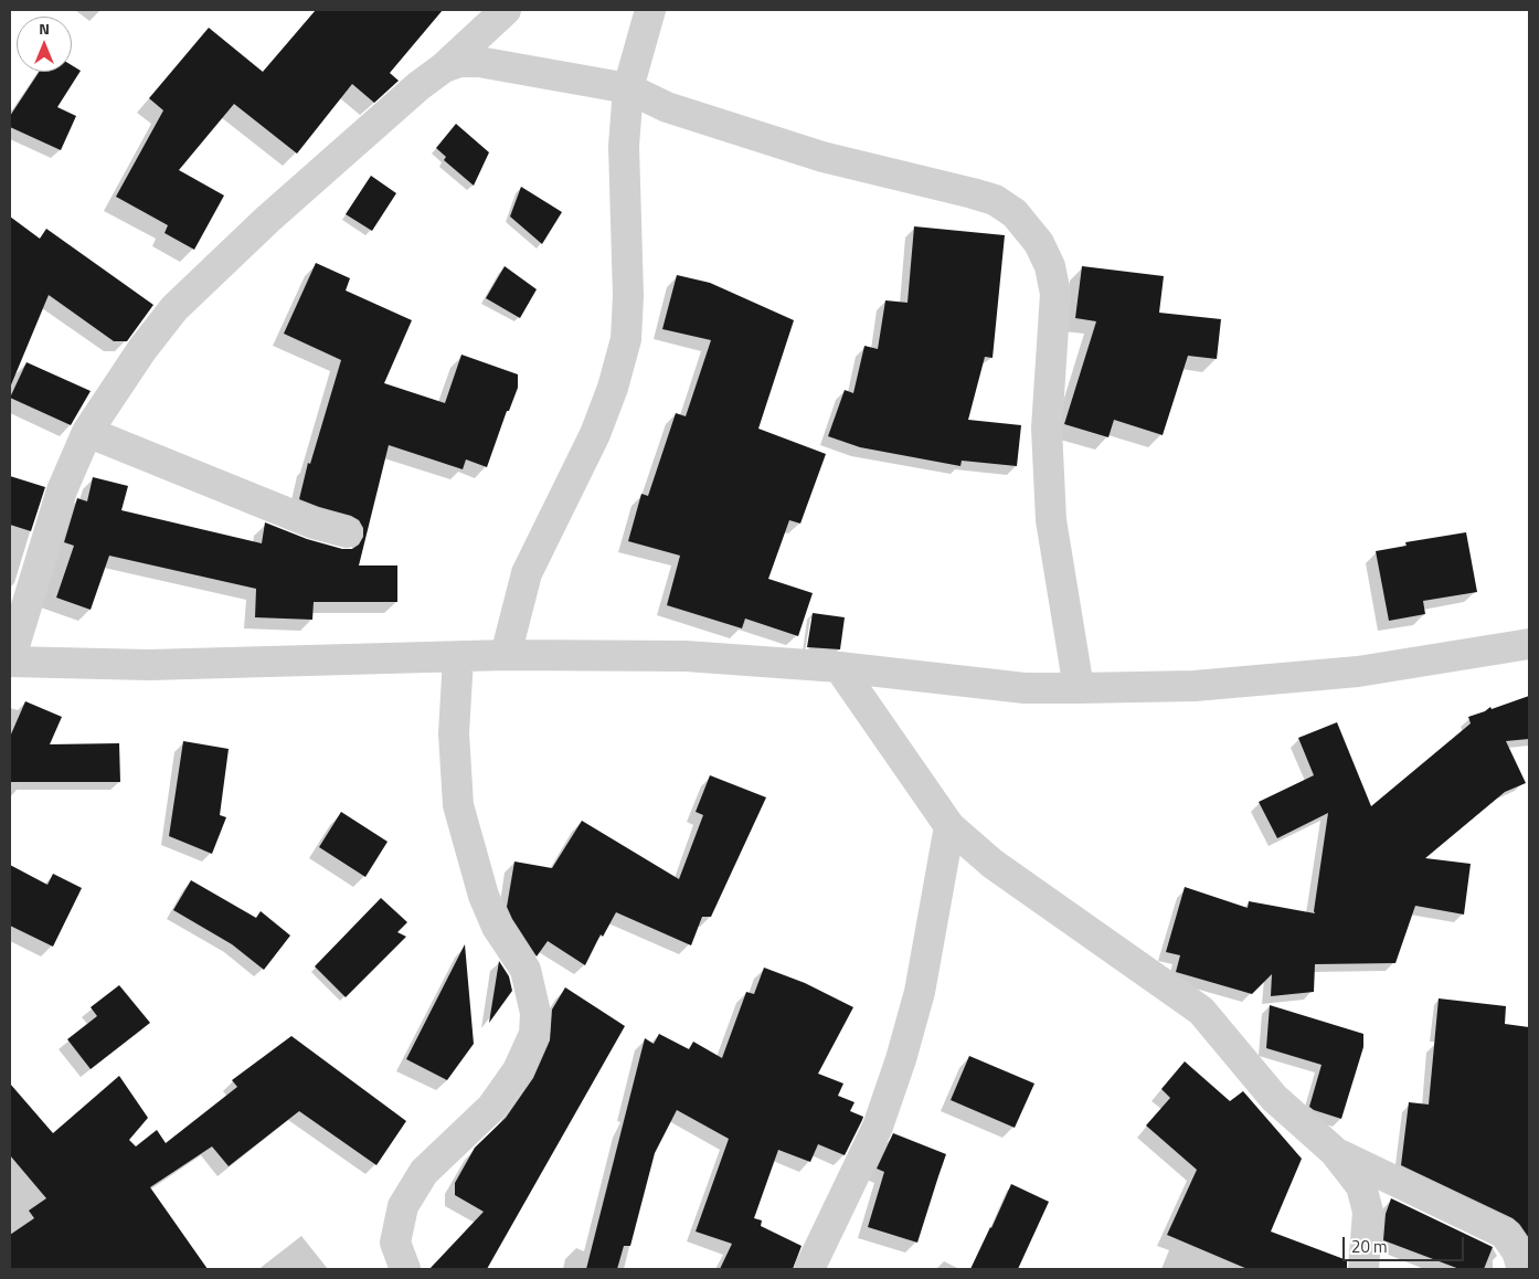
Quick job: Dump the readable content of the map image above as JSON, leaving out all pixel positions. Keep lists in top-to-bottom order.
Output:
{
  "scale_bar": "20 m",
  "north": "top"
}
